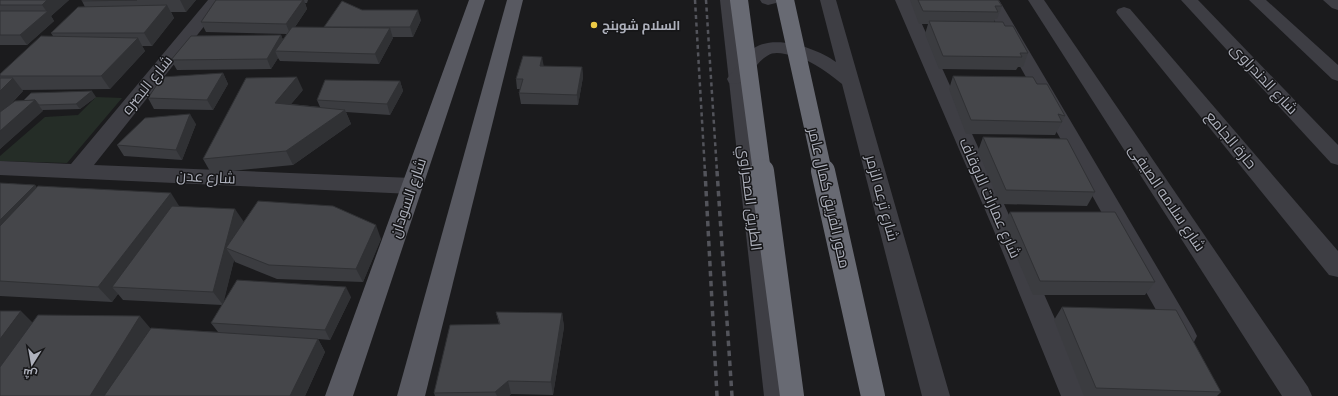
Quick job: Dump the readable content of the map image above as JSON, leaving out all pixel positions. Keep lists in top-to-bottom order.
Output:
{
  "streets": {
    "highway": ["محور الفريق كمال عامر"],
    "main road": ["شارع السودان"],
    "street": [
      "شارع الدندراوى",
      "شارع البصره",
      "حارة الجامع",
      "شارع عدن",
      "شارع ترعه الزمر",
      "شارع عمارات الاوقاف",
      "شارع سلامه الصيفى"
    ],
    "lane": ["الطريق الصحراوي"]
  },
  "crossings": [
    ["شارع البصره", "شارع عدن"],
    ["شارع عدن", "شارع السودان"]
  ],
  "places": ["السلام شوبنج"],
  "north": "bottom"
}
